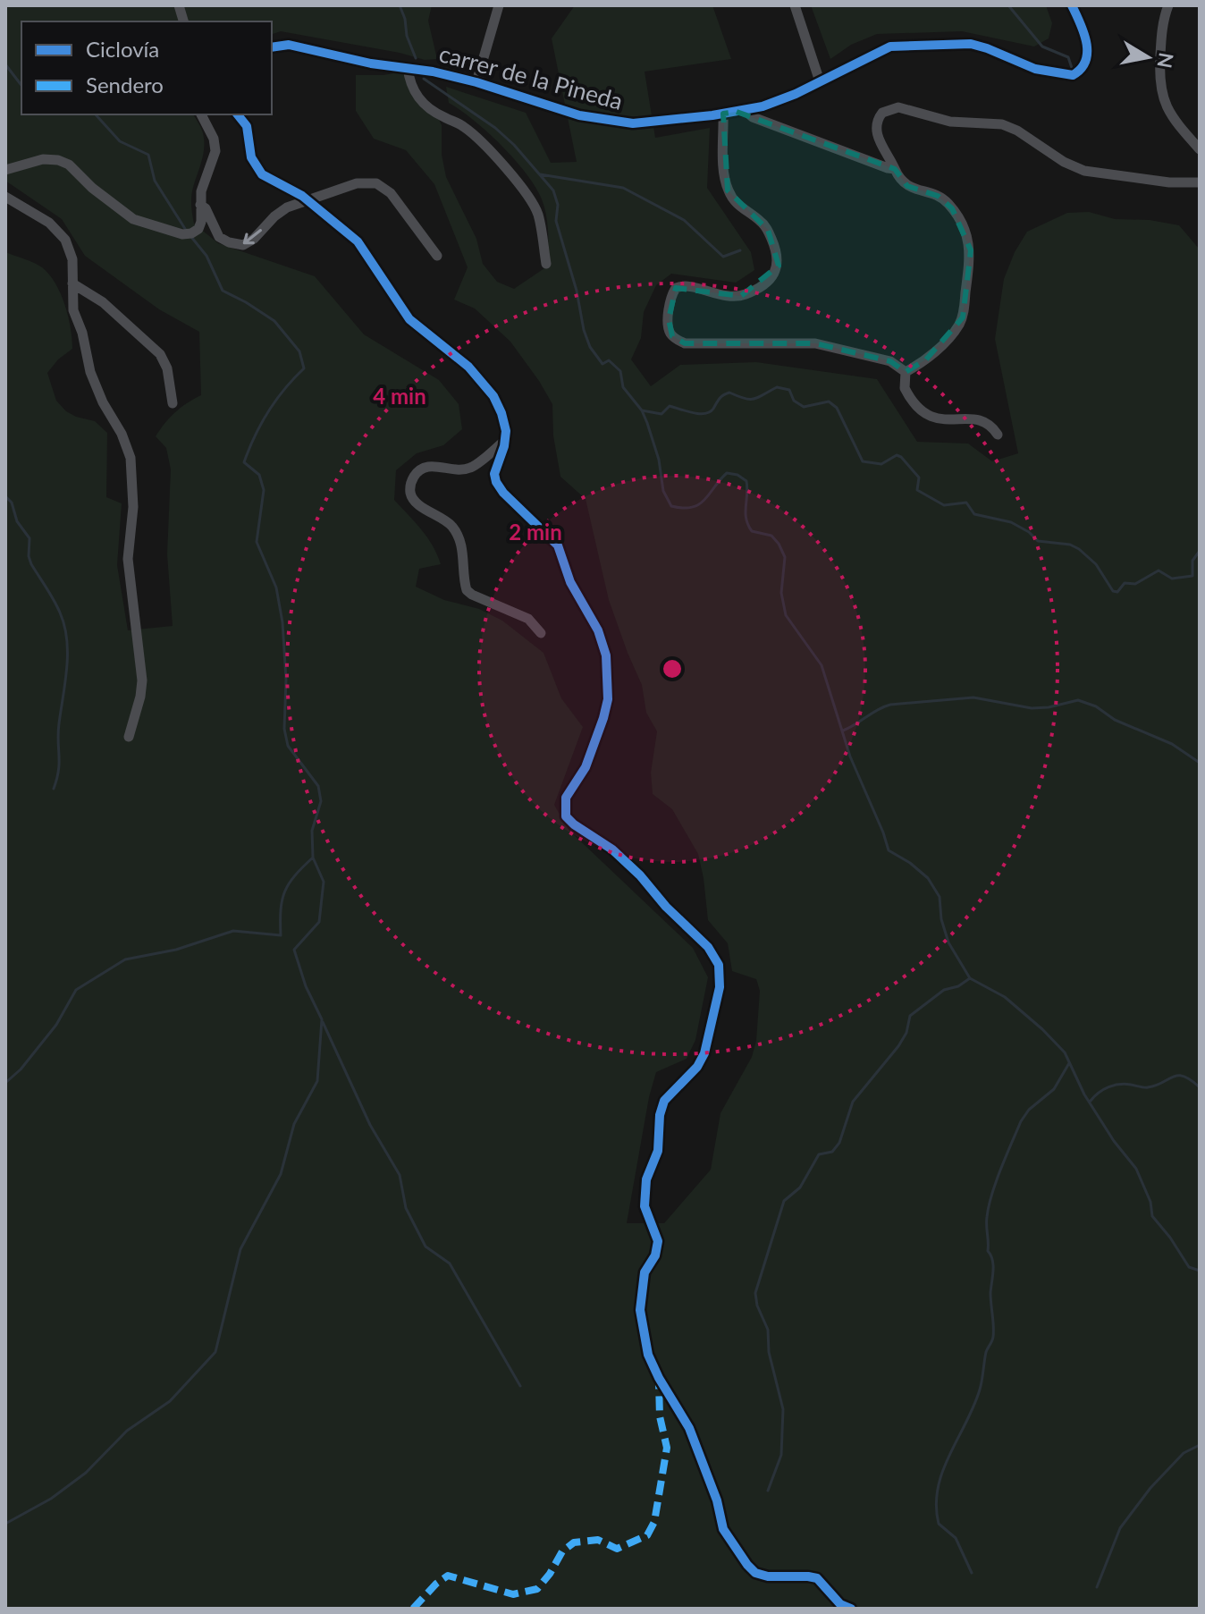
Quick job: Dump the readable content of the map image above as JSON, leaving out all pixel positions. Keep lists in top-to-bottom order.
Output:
{
  "streets": {
    "street": ["carrer de la Pineda"]
  },
  "legend": ["Ciclovía", "Sendero"],
  "north": "right",
  "rings": ["4 min", "2 min"]
}
